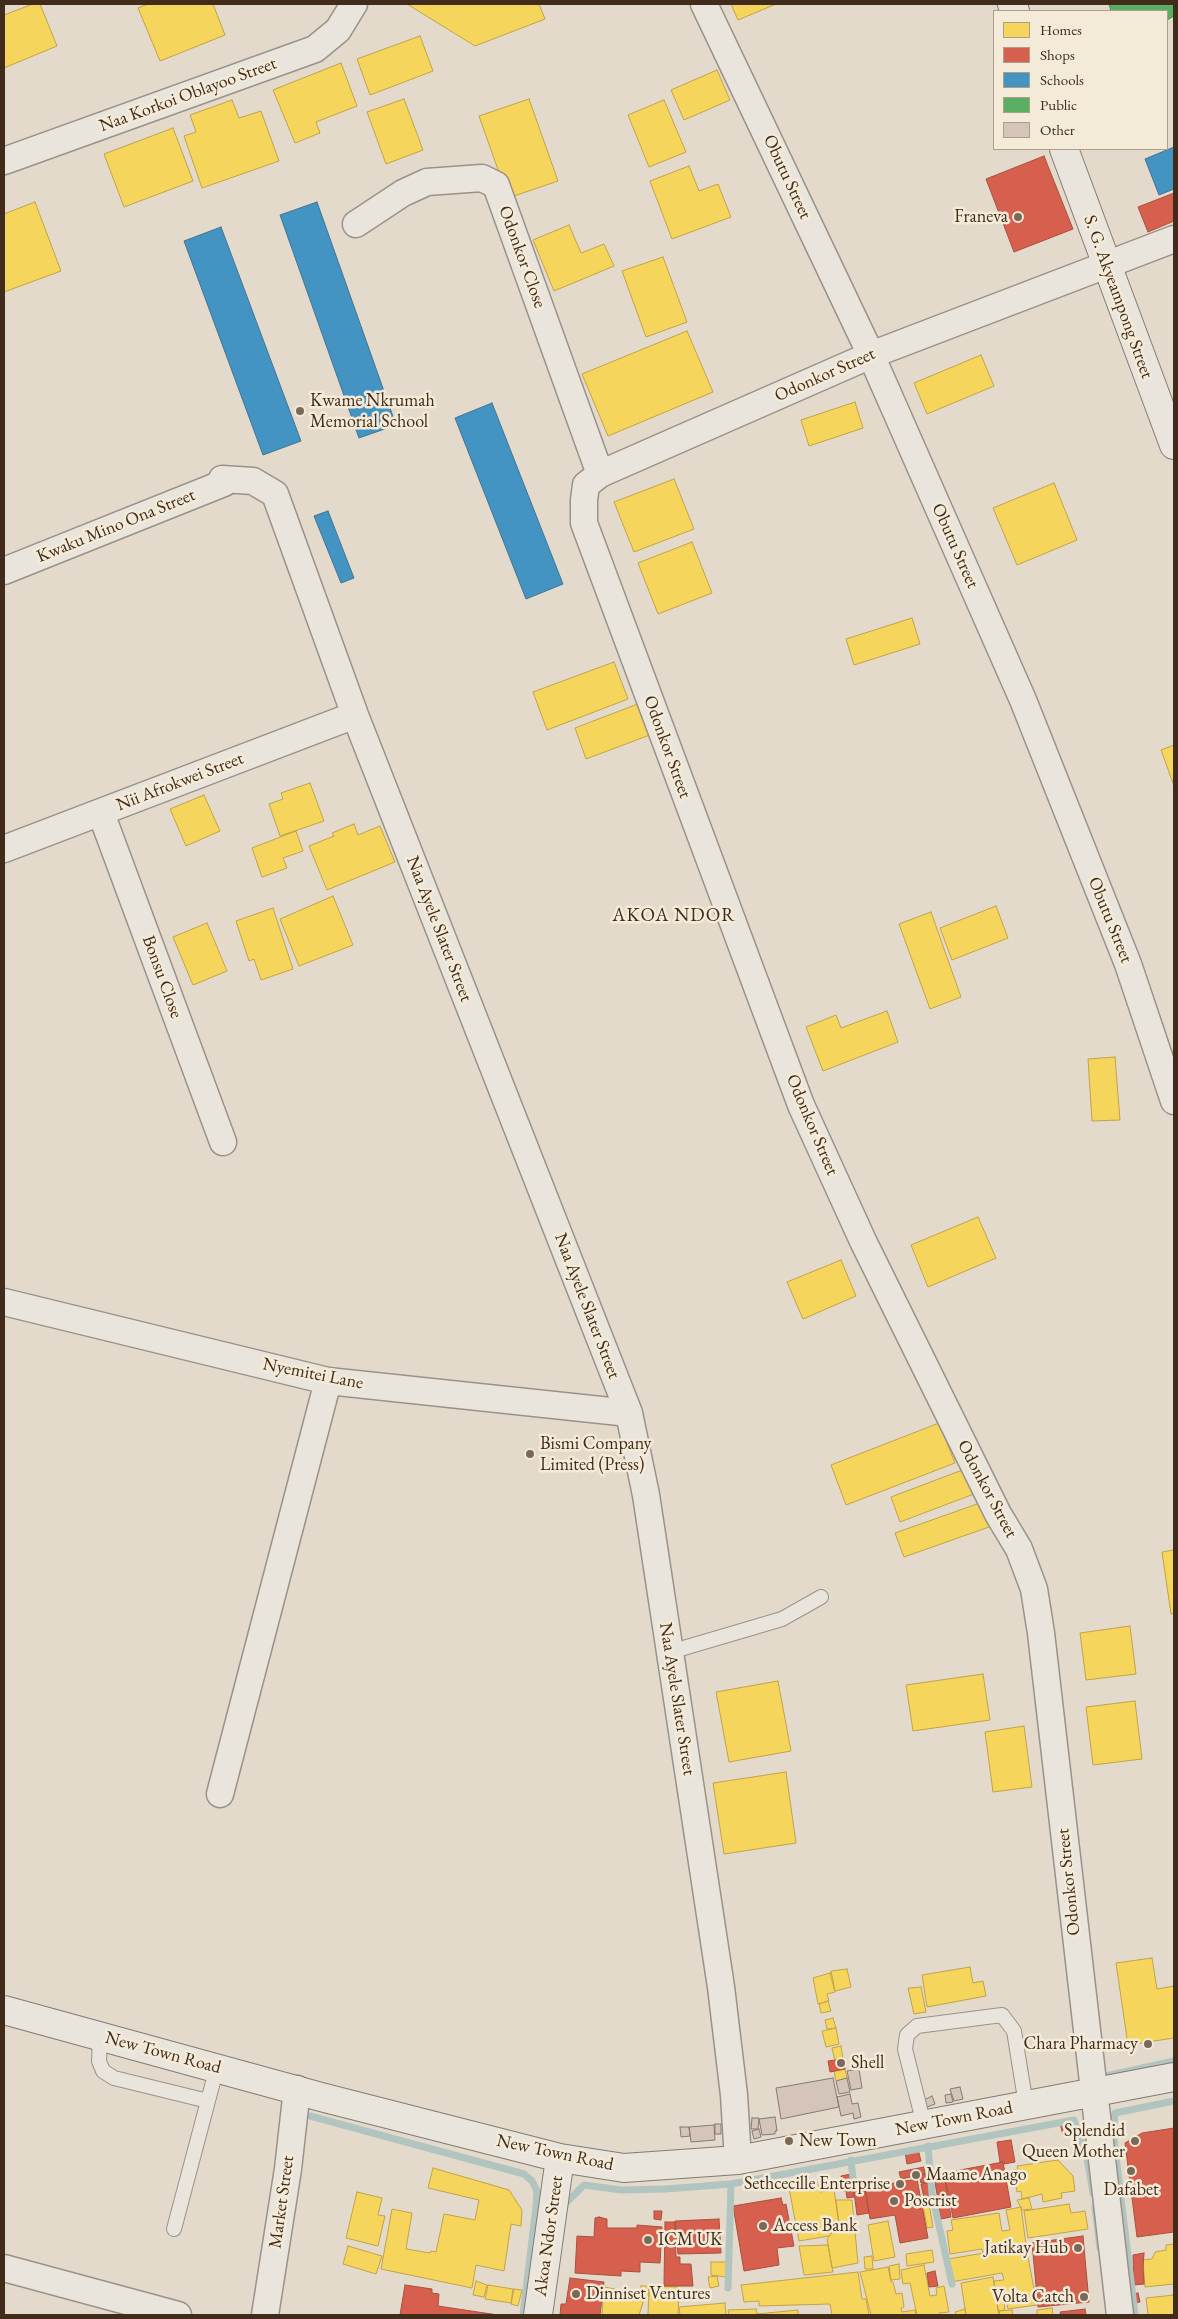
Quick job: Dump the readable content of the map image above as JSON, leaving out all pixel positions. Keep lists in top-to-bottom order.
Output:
{
  "streets": {
    "street": [
      "Naa Korkoi Oblayoo Street",
      "Obutu Street",
      "Odonkor Close",
      "S. G. Akyeampong Street",
      "Odonkor Street",
      "Kwaku Mino Ona Street",
      "Nii Afrokwei Street",
      "Naa Ayele Slater Street",
      "Bonsu Close",
      "Nyemitei Lane",
      "New Town Road",
      "Market Street",
      "Akoa Ndor Street"
    ]
  },
  "crossings": [
    ["Obutu Street", "Odonkor Street"],
    ["Odonkor Close", "Odonkor Street"],
    ["S. G. Akyeampong Street", "Odonkor Street"],
    ["Odonkor Street", "New Town Road"],
    ["Kwaku Mino Ona Street", "Naa Ayele Slater Street"],
    ["Nii Afrokwei Street", "Naa Ayele Slater Street"],
    ["Nii Afrokwei Street", "Bonsu Close"],
    ["Naa Ayele Slater Street", "Nyemitei Lane"],
    ["Naa Ayele Slater Street", "New Town Road"],
    ["New Town Road", "Market Street"],
    ["New Town Road", "Akoa Ndor Street"]
  ],
  "districts": ["AKOA NDOR"],
  "places": [
    "Franeva",
    "Kwame Nkrumah Memorial School",
    "Bismi Company Limited (Press)",
    "Chara Pharmacy",
    "Shell",
    "New Town",
    "Splendid Queen Mother",
    "Dafabet",
    "Maame Anago",
    "Sethcecille Enterprise",
    "Poscrist",
    "Access Bank",
    "ICM UK",
    "Jatikay Hub",
    "Dinniset Ventures",
    "Volta Catch"
  ],
  "legend": [
    "Homes",
    "Shops",
    "Schools",
    "Public",
    "Other"
  ]
}
